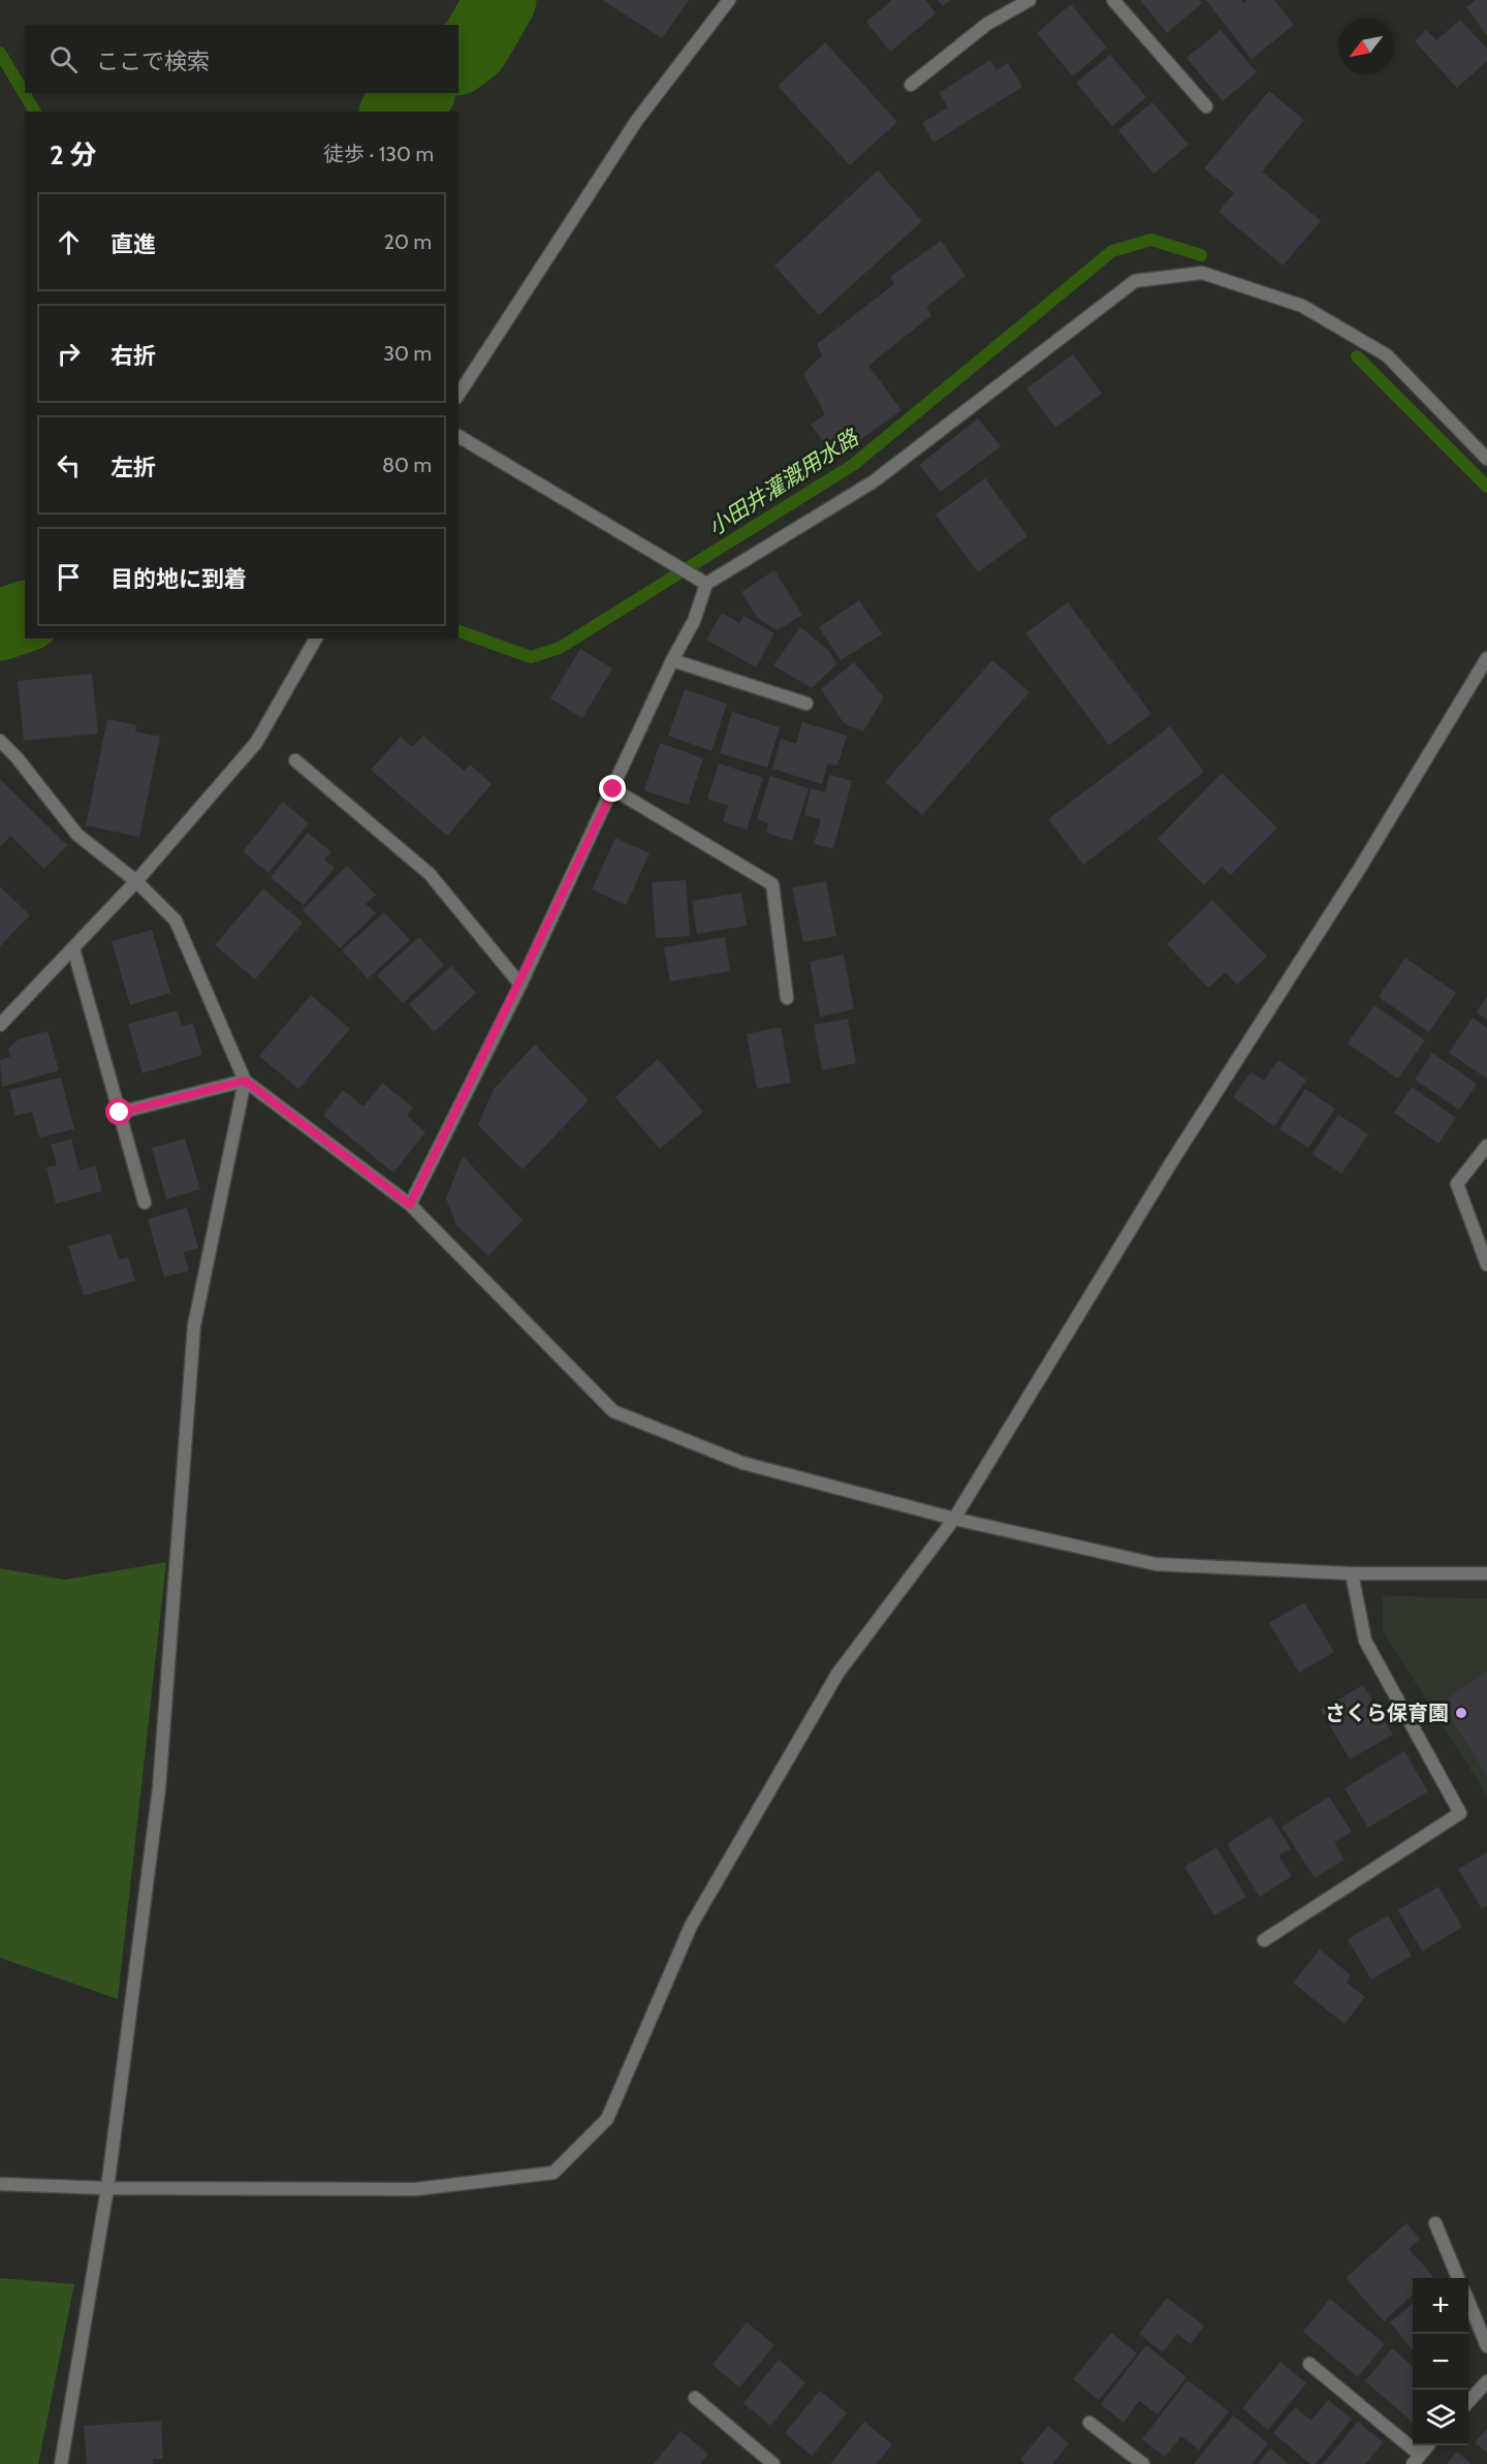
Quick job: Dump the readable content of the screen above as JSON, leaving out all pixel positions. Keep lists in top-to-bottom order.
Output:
{
  "water": ["小田井灌漑用水路"],
  "places": ["さくら保育園"],
  "north": "bottom left",
  "page": {
    "search": "ここで検索",
    "heading": ["2 分", "徒歩 · 130 m"],
    "list": [
      ["直進", "20 m"],
      ["右折", "30 m"],
      ["左折", "80 m"],
      "目的地に到着"
    ],
    "map_buttons": ["+", "−"]
  }
}
